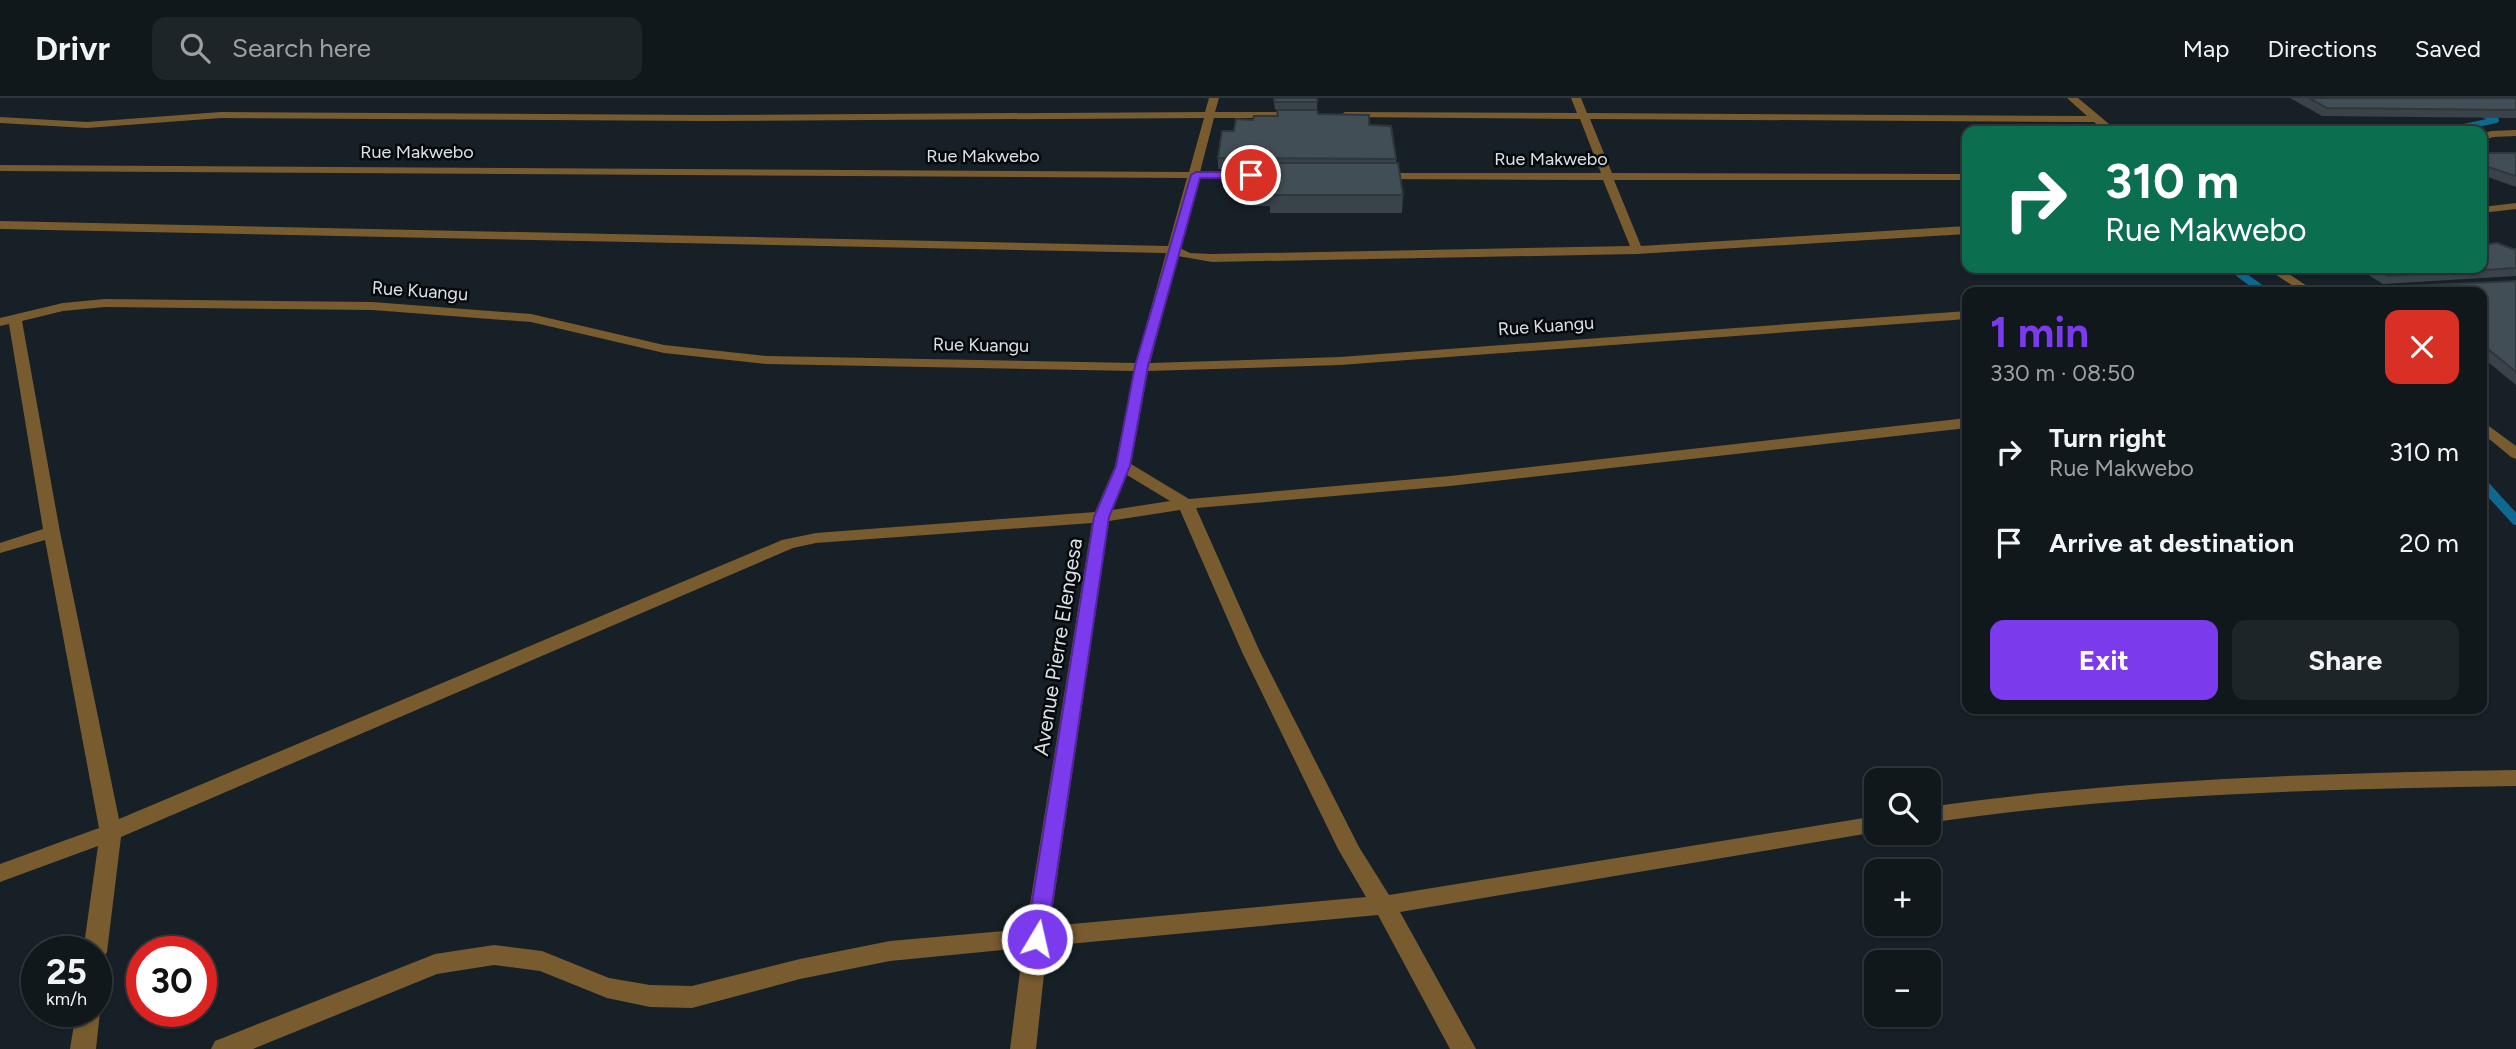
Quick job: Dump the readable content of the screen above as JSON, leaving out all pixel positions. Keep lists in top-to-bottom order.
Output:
{
  "streets": {
    "street": ["Rue Makwebo", "Rue Kuangu", "Avenue Pierre Elengesa"]
  },
  "crossings": [
    ["Rue Makwebo", "Avenue Pierre Elengesa"],
    ["Rue Kuangu", "Avenue Pierre Elengesa"]
  ],
  "page": {
    "header": "Drivr",
    "search": "Search here",
    "nav": ["Map", "Directions", "Saved"],
    "turn": ["310 m", "Rue Makwebo"],
    "heading": ["1 min", "330 m · 08:50"],
    "list": [
      {
        "name": "Turn right",
        "note": "Rue Makwebo",
        "value": "310 m"
      },
      {
        "name": "Arrive at destination",
        "value": "20 m"
      }
    ],
    "buttons": ["Exit", "Share"],
    "map_buttons": ["+", "−"],
    "speed": "25 km/h",
    "limit": "30"
  }
}
